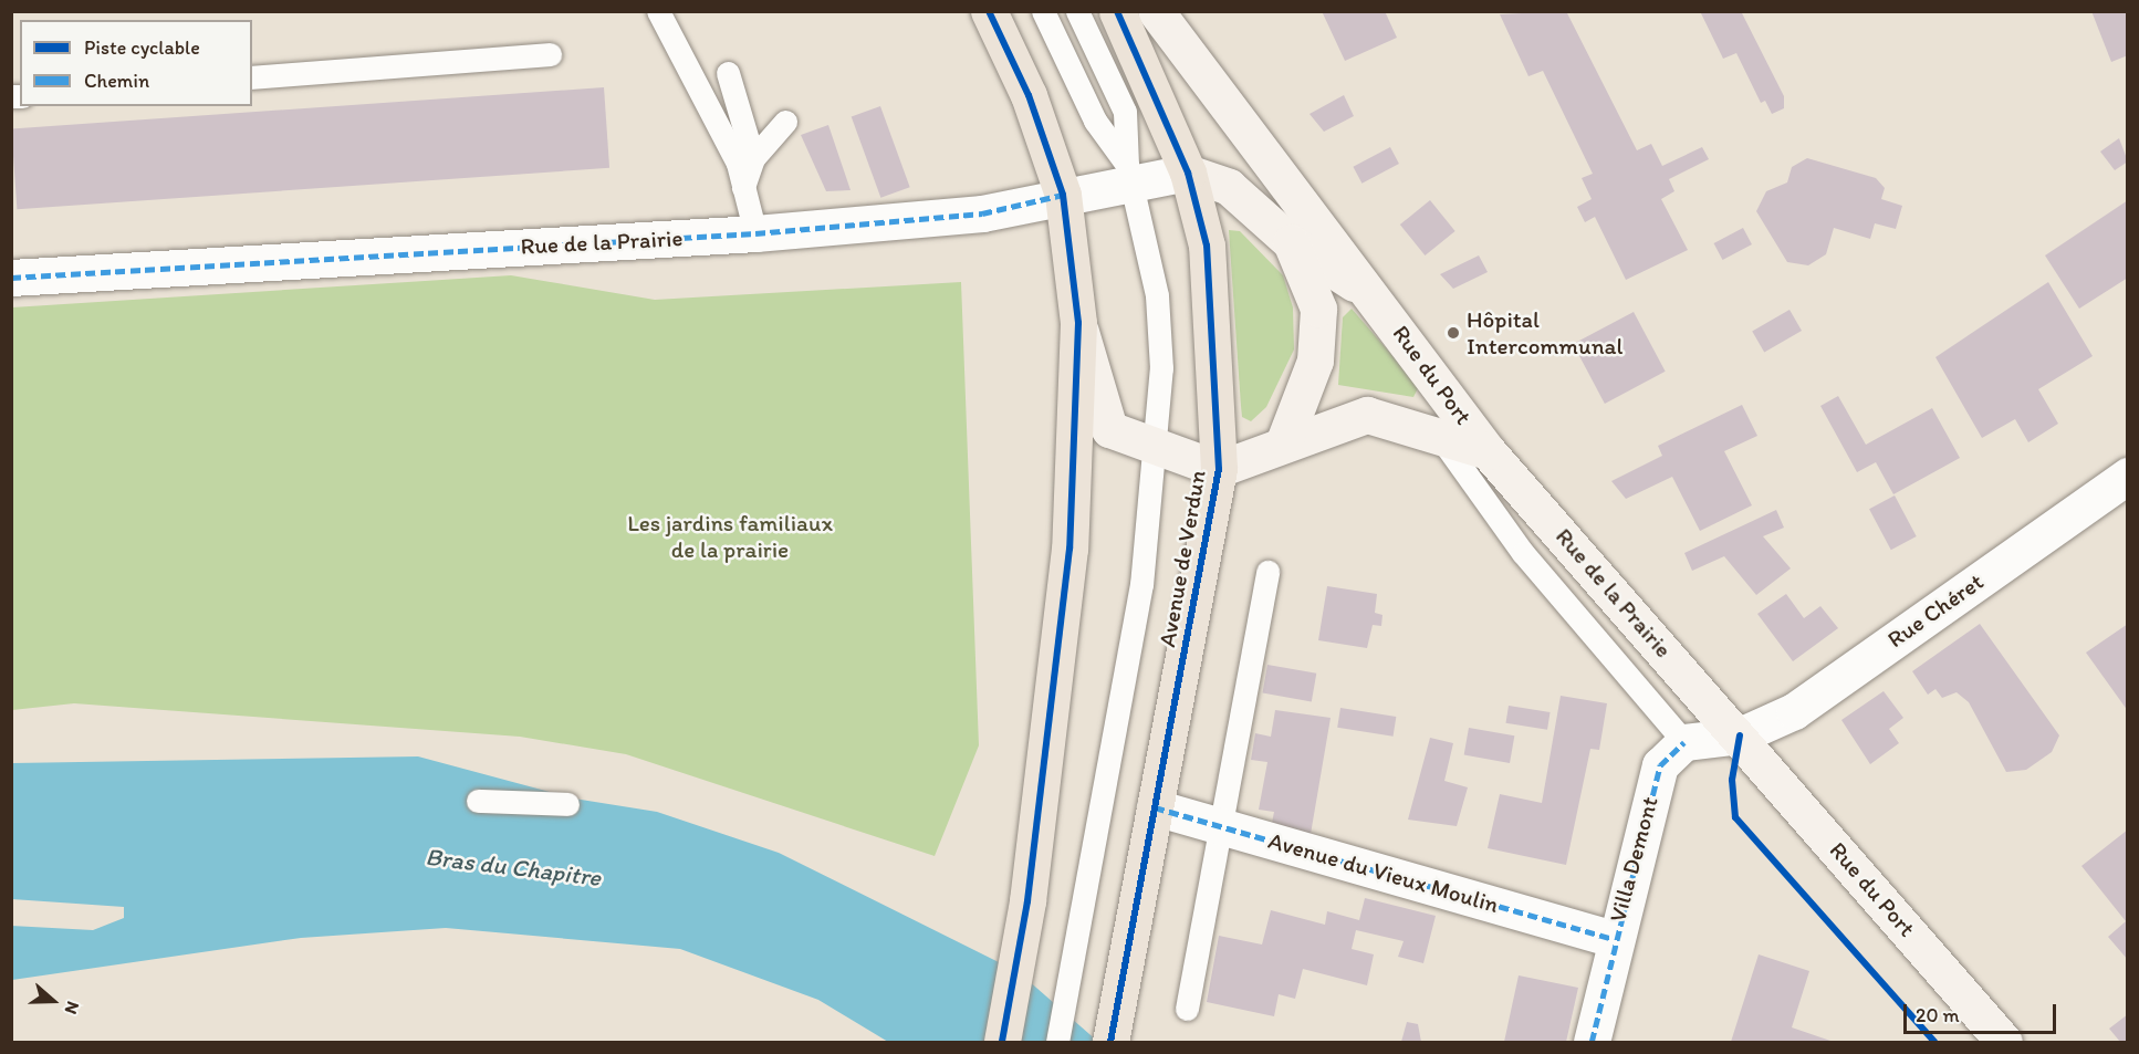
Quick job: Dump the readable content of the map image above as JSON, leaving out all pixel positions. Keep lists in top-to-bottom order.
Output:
{
  "streets": {
    "main road": ["Avenue de Verdun"],
    "street": [
      "Rue de la Prairie",
      "Rue du Port",
      "Rue Chéret",
      "Villa Demont",
      "Avenue du Vieux Moulin"
    ]
  },
  "crossings": [
    ["Rue de la Prairie", "Rue du Port"],
    ["Rue de la Prairie", "Avenue de Verdun"],
    ["Rue de la Prairie", "Rue Chéret"],
    ["Rue du Port", "Rue Chéret"],
    ["Avenue de Verdun", "Avenue du Vieux Moulin"],
    ["Villa Demont", "Avenue du Vieux Moulin"]
  ],
  "water": ["Bras du Chapitre"],
  "parks": ["Les jardins familiaux de la prairie"],
  "places": ["Hôpital Intercommunal"],
  "legend": ["Piste cyclable", "Chemin"],
  "scale_bar": "20 m",
  "north": "right"
}
